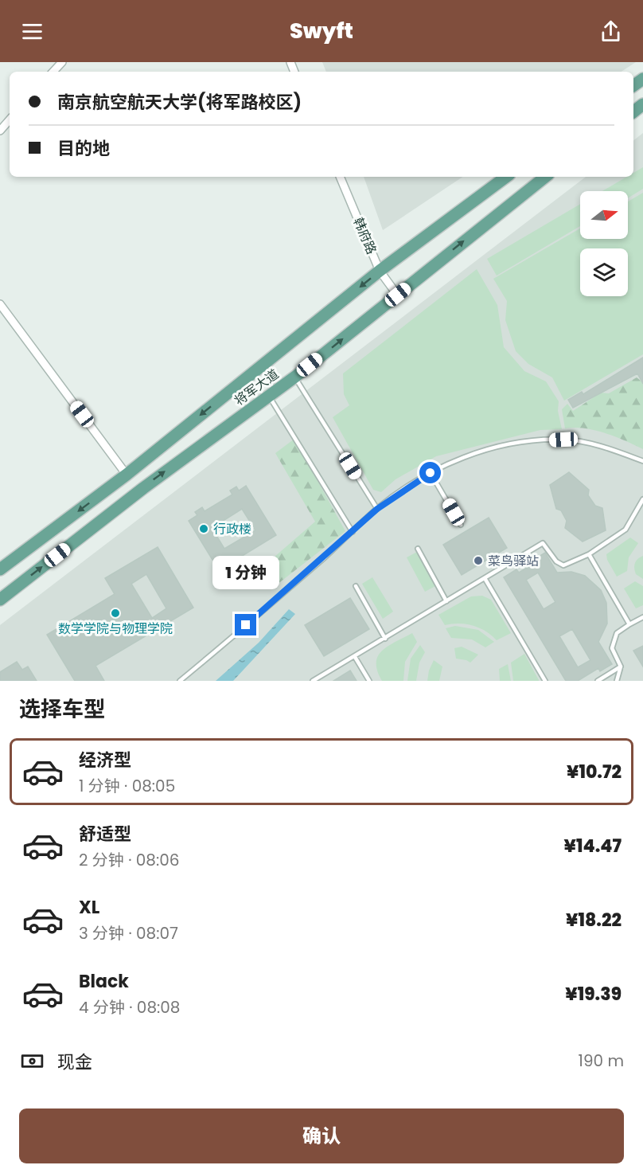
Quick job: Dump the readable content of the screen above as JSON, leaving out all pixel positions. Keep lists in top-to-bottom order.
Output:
{
  "streets": {
    "main road": ["将军大道"],
    "street": ["韩府路"]
  },
  "crossings": [
    ["韩府路", "将军大道"]
  ],
  "places": ["行政楼", "菜鸟驿站", "数学学院与物理学院"],
  "north": "right",
  "page": {
    "header": "Swyft",
    "banner": ["南京航空航天大学(将军路校区)", "目的地"],
    "bubble": "1 分钟",
    "heading": "选择车型",
    "list": [
      {
        "name": "经济型",
        "note": "1 分钟 · 08:05",
        "value": "¥10.72"
      },
      {
        "name": "舒适型",
        "note": "2 分钟 · 08:06",
        "value": "¥14.47"
      },
      {
        "name": "XL",
        "note": "3 分钟 · 08:07",
        "value": "¥18.22"
      },
      {
        "name": "Black",
        "note": "4 分钟 · 08:08",
        "value": "¥19.39"
      }
    ],
    "pay": ["现金", "190 m"],
    "buttons": "确认"
  }
}
